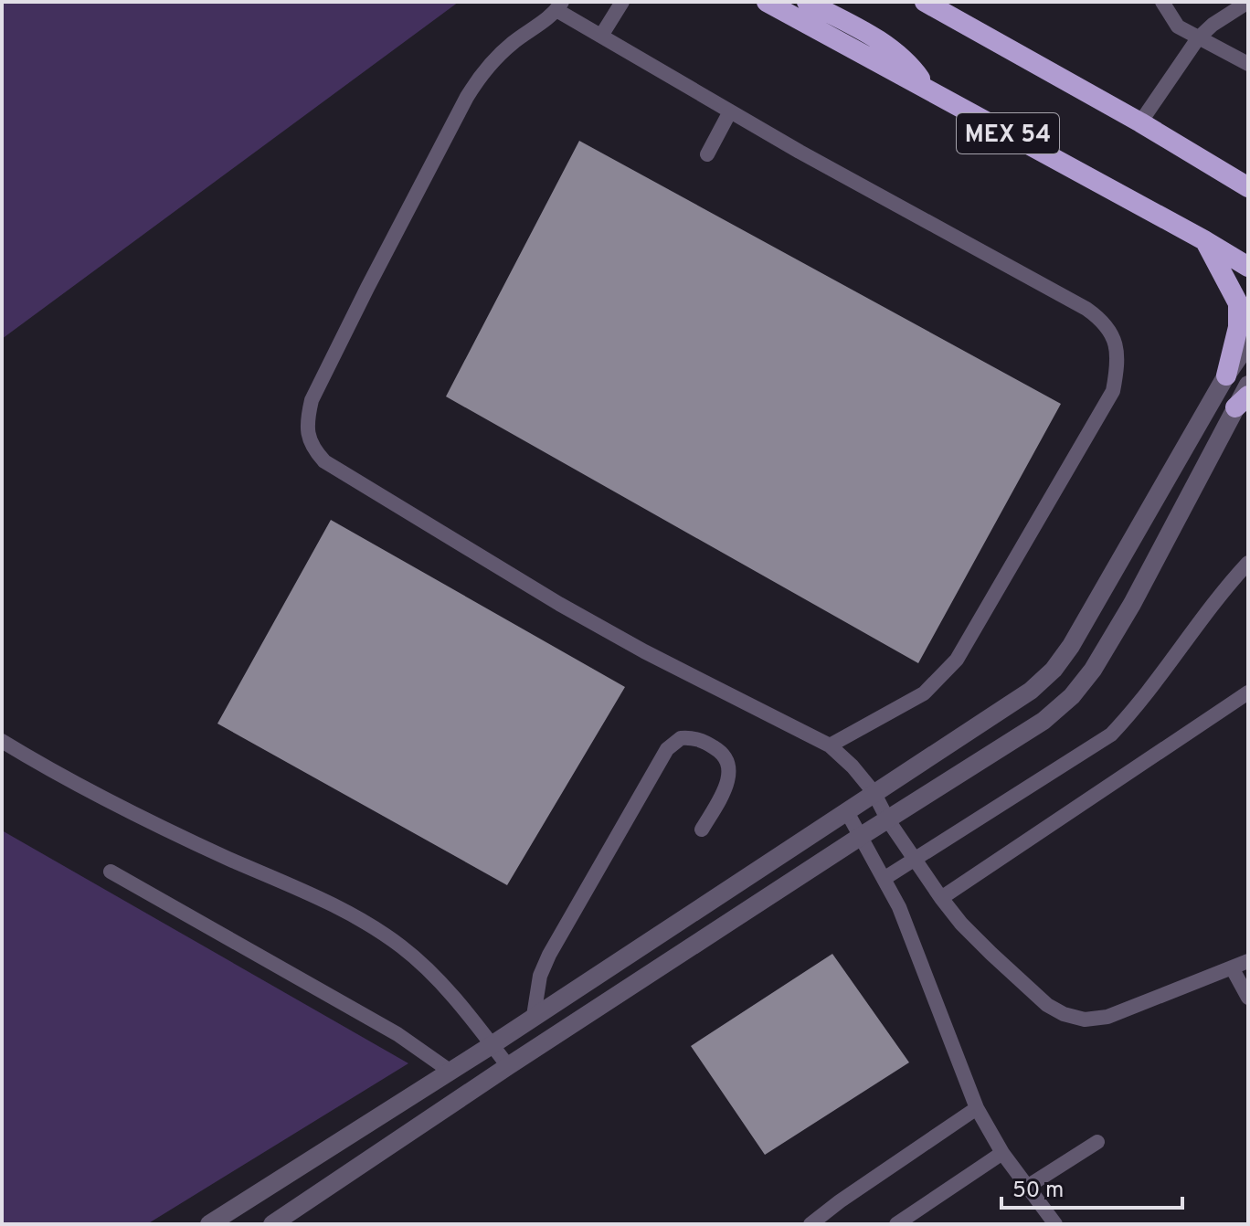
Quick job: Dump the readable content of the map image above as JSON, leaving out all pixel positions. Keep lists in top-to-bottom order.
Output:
{
  "streets": {
    "highway": ["MEX 54"]
  },
  "scale_bar": "50 m"
}
